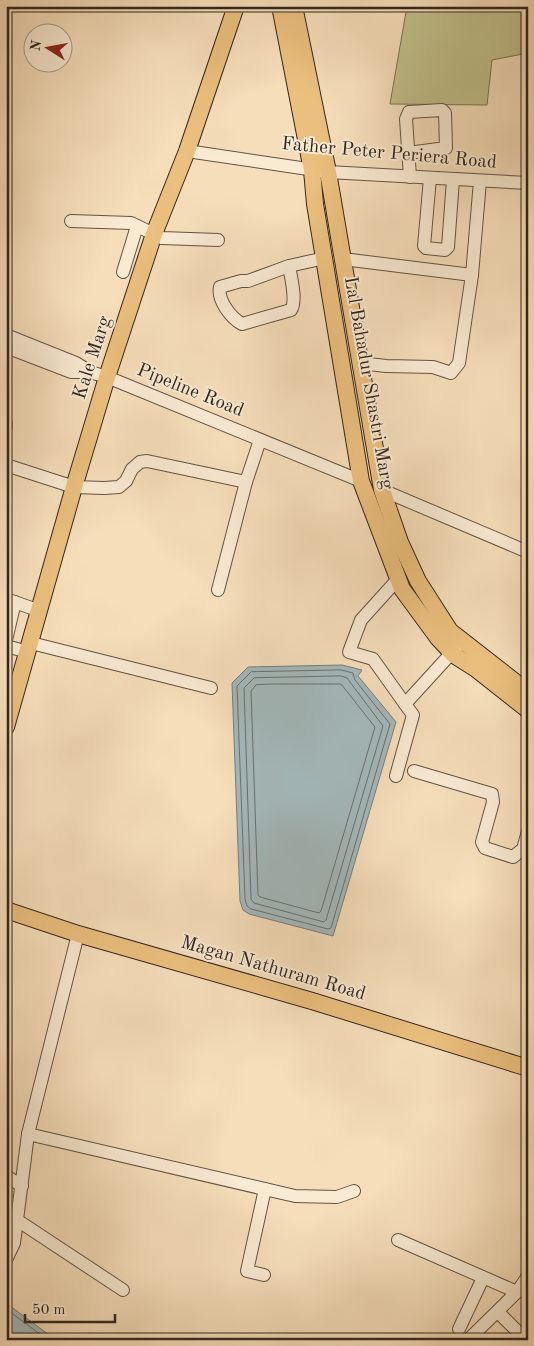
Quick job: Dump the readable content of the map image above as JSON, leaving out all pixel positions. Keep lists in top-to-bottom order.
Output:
{
  "streets": {
    "main road": ["Kale Marg", "Lal Bahadur Shastri Marg", "Magan Nathuram Road"],
    "street": ["Father Peter Periera Road", "Pipeline Road"]
  },
  "crossings": [
    ["Father Peter Periera Road", "Kale Marg"],
    ["Father Peter Periera Road", "Lal Bahadur Shastri Marg"],
    ["Kale Marg", "Pipeline Road"],
    ["Lal Bahadur Shastri Marg", "Pipeline Road"]
  ],
  "scale_bar": "50 m",
  "north": "left"
}
